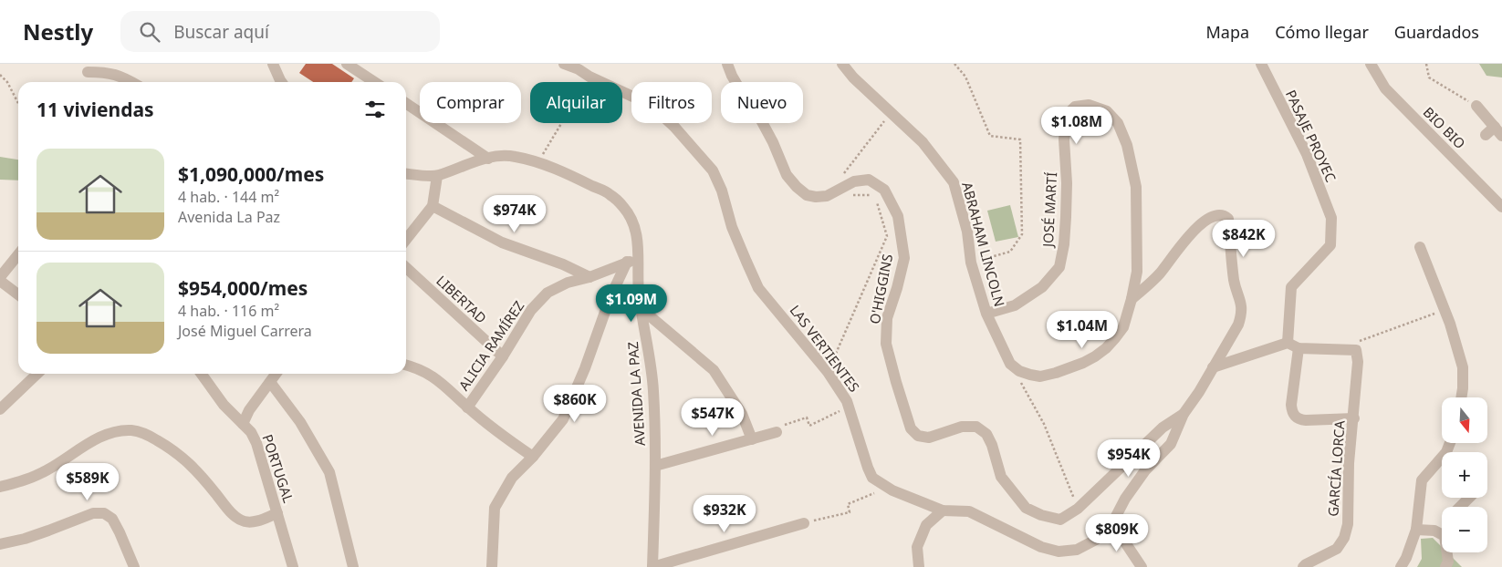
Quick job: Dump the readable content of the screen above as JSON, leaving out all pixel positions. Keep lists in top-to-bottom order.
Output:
{
  "streets": {
    "street": [
      "BIO BIO",
      "PASAJE PROYEC",
      "JOSÉ MARTÍ",
      "ABRAHAM LINCOLN",
      "O'HIGGINS",
      "LIBERTAD",
      "ALICIA RAMÍREZ",
      "LAS VERTIENTES",
      "AVENIDA LA PAZ",
      "PORTUGAL",
      "GARCÍA LORCA"
    ]
  },
  "crossings": [
    ["PASAJE PROYEC", "GARCÍA LORCA"],
    ["JOSÉ MARTÍ", "ABRAHAM LINCOLN"],
    ["LIBERTAD", "ALICIA RAMÍREZ"],
    ["ALICIA RAMÍREZ", "AVENIDA LA PAZ"]
  ],
  "north": "bottom",
  "page": {
    "header": "Nestly",
    "search": "Buscar aquí",
    "nav": ["Mapa", "Cómo llegar", "Guardados"],
    "chip": [
      "Comprar",
      "Alquilar",
      "Filtros",
      "Nuevo"
    ],
    "heading": "11 viviendas",
    "price": [
      "$1.08M",
      "$974K",
      "$842K",
      "$1.09M",
      "$1.04M",
      "$860K",
      "$547K",
      "$954K",
      "$589K",
      "$932K",
      "$809K"
    ],
    "list": [
      {
        "name": "$1,090,000/mes",
        "note": "4 hab. · 144 m² · Avenida La Paz"
      },
      {
        "name": "$954,000/mes",
        "note": "4 hab. · 116 m² · José Miguel Carrera"
      }
    ],
    "map_buttons": ["+", "−"]
  }
}
